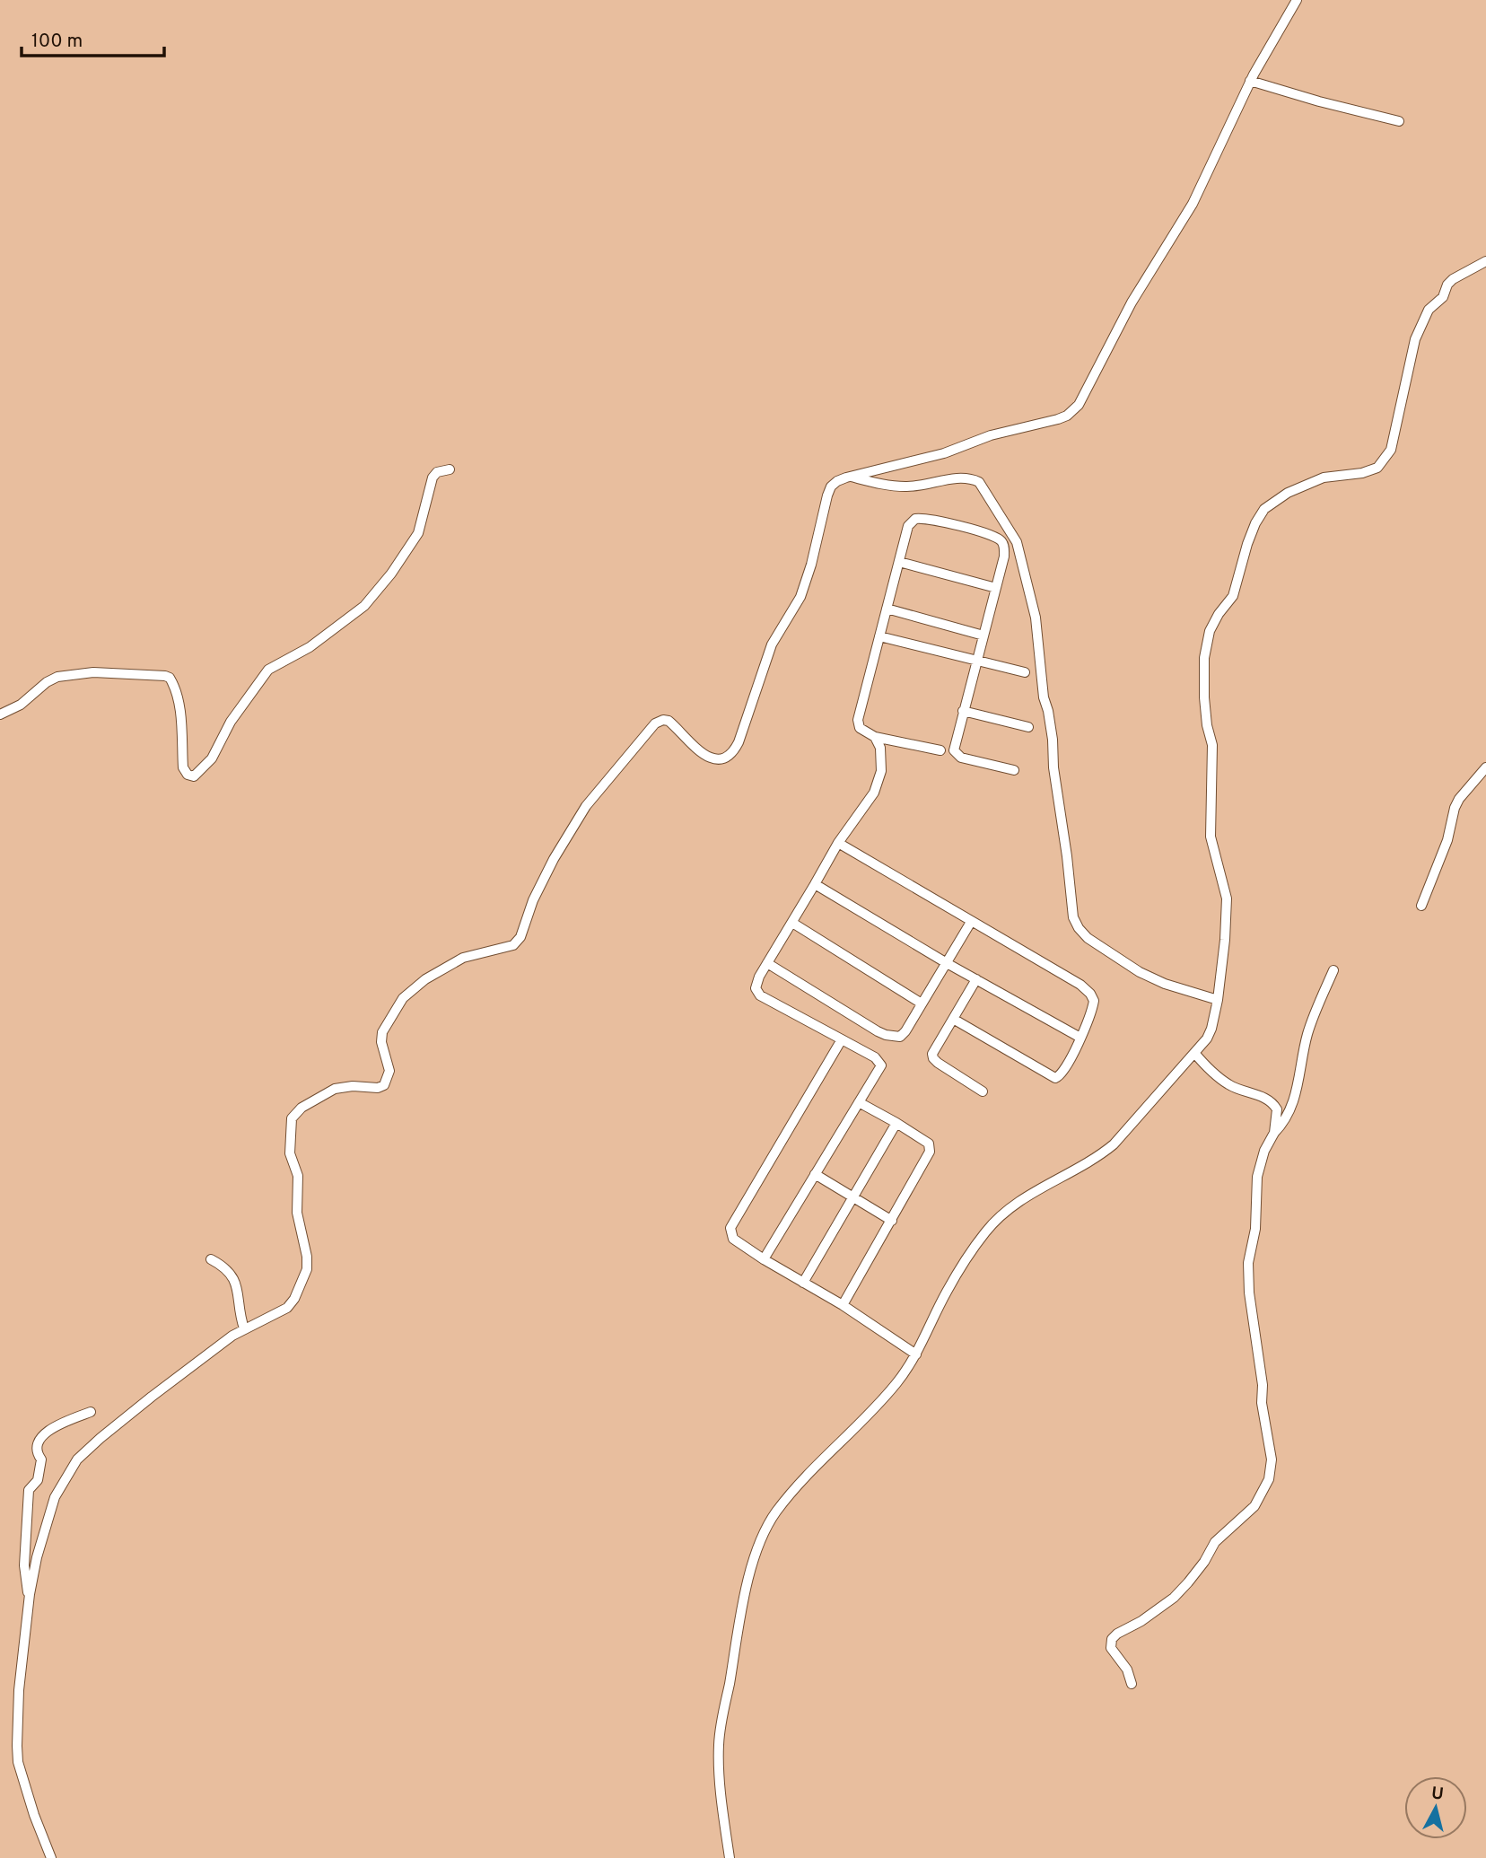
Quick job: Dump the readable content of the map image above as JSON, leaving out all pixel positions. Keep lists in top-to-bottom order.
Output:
{
  "scale_bar": "100 m",
  "north": "top"
}
